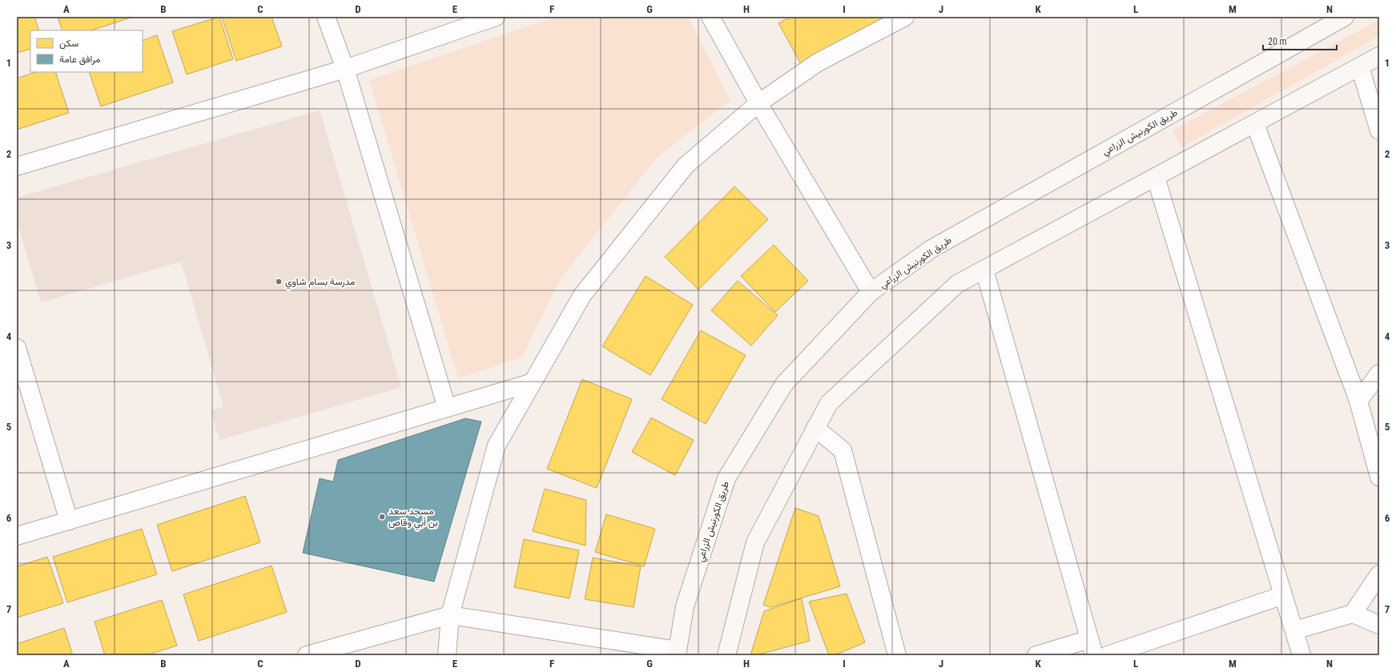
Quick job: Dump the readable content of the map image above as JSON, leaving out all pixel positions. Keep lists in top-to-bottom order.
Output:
{
  "streets": {
    "street": ["طريق الكورنيش الزراعي"]
  },
  "places": ["مدرسة بسام شاوي", "مسجد سعد بن أبي وقاص"],
  "legend": ["سكن", "مرافق عامة"],
  "scale_bar": "20 m",
  "grid": {
    "columns": [
      "A",
      "B",
      "C",
      "D",
      "E",
      "F",
      "G",
      "H",
      "I",
      "J",
      "K",
      "L",
      "M",
      "N"
    ],
    "rows": [
      "1",
      "2",
      "3",
      "4",
      "5",
      "6",
      "7"
    ]
  }
}
